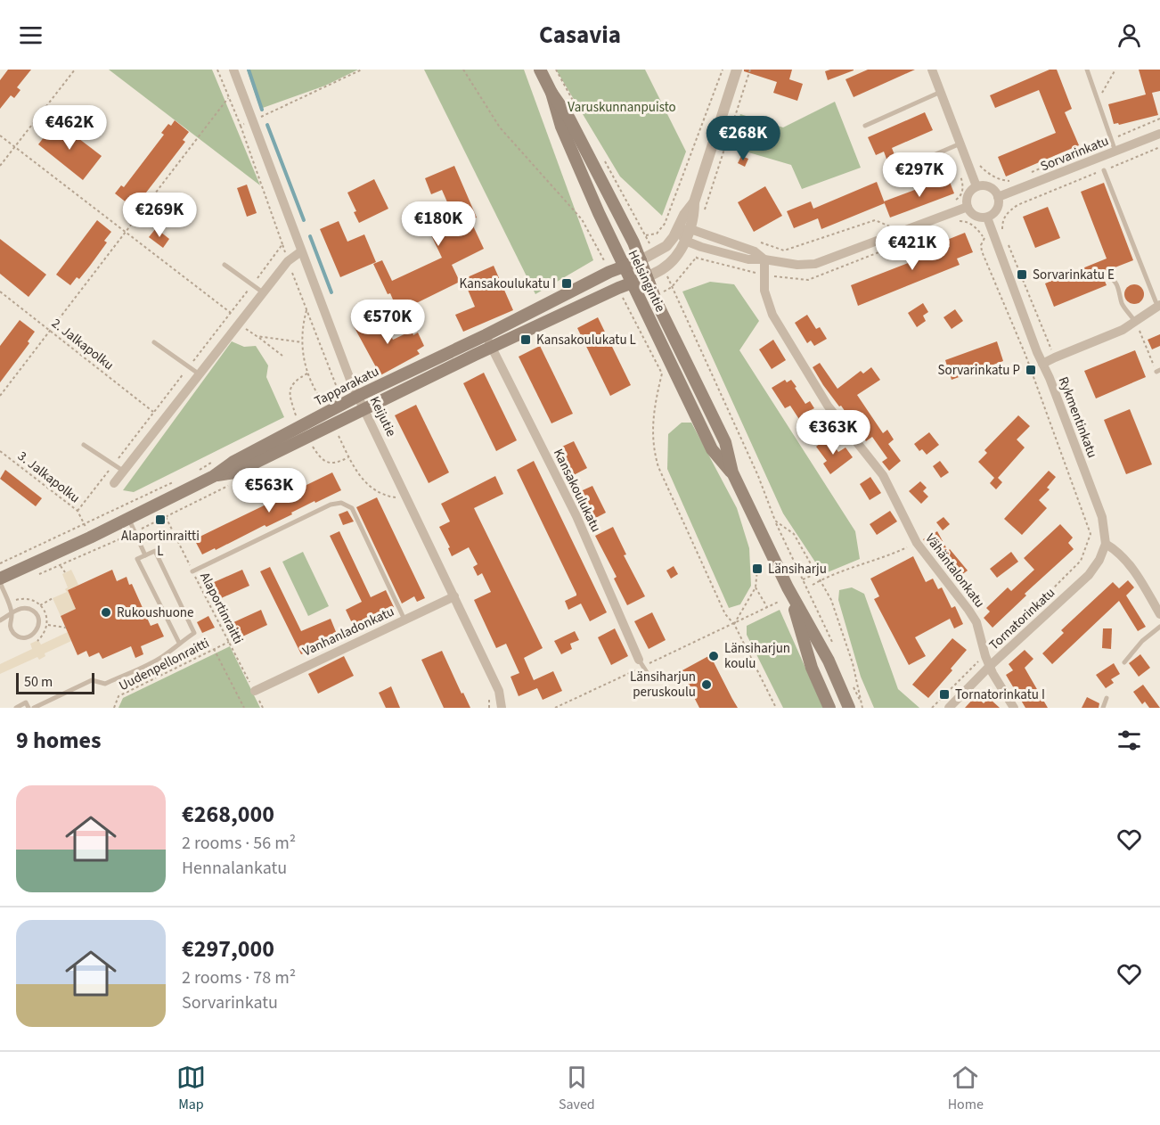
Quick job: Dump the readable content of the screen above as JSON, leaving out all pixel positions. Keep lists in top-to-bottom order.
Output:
{
  "streets": {
    "main road": ["Helsingintie", "Tapparakatu"],
    "street": [
      "Sorvarinkatu",
      "Keijutie",
      "Rykmentinkatu",
      "Kansakoulukatu",
      "Vähäntalonkatu",
      "Tornatorinkatu",
      "Vanhanladonkatu"
    ],
    "path": [
      "2. Jalkapolku",
      "3. Jalkapolku",
      "Alaportinraitti",
      "Uudenpellonraitti"
    ]
  },
  "crossings": [
    ["Sorvarinkatu", "Rykmentinkatu"],
    ["Helsingintie", "Tapparakatu"],
    ["Tapparakatu", "Keijutie"],
    ["Tapparakatu", "3. Jalkapolku"],
    ["Tapparakatu", "Kansakoulukatu"],
    ["Keijutie", "Vanhanladonkatu"],
    ["Rykmentinkatu", "Tornatorinkatu"],
    ["Vähäntalonkatu", "Tornatorinkatu"],
    ["Alaportinraitti", "Vanhanladonkatu"],
    ["Alaportinraitti", "Uudenpellonraitti"]
  ],
  "parks": ["Varuskunnanpuisto"],
  "places": {
    "transit": [
      "Sorvarinkatu E",
      "Kansakoulukatu I",
      "Kansakoulukatu L",
      "Sorvarinkatu P",
      "Alaportinraitti L",
      "Länsiharju",
      "Tornatorinkatu I"
    ],
    "other": ["Rukoushuone", "Länsiharjun koulu", "Länsiharjun peruskoulu"]
  },
  "scale_bar": "50 m",
  "page": {
    "header": "Casavia",
    "price": [
      "€462K",
      "€268K",
      "€297K",
      "€269K",
      "€180K",
      "€421K",
      "€570K",
      "€363K",
      "€563K"
    ],
    "scale": "50 m",
    "heading": "9 homes",
    "list": [
      {
        "name": "€268,000",
        "note": "2 rooms · 56 m² · Hennalankatu"
      },
      {
        "name": "€297,000",
        "note": "2 rooms · 78 m² · Sorvarinkatu"
      }
    ],
    "tabs": ["Map", "Saved", "Home"]
  }
}
